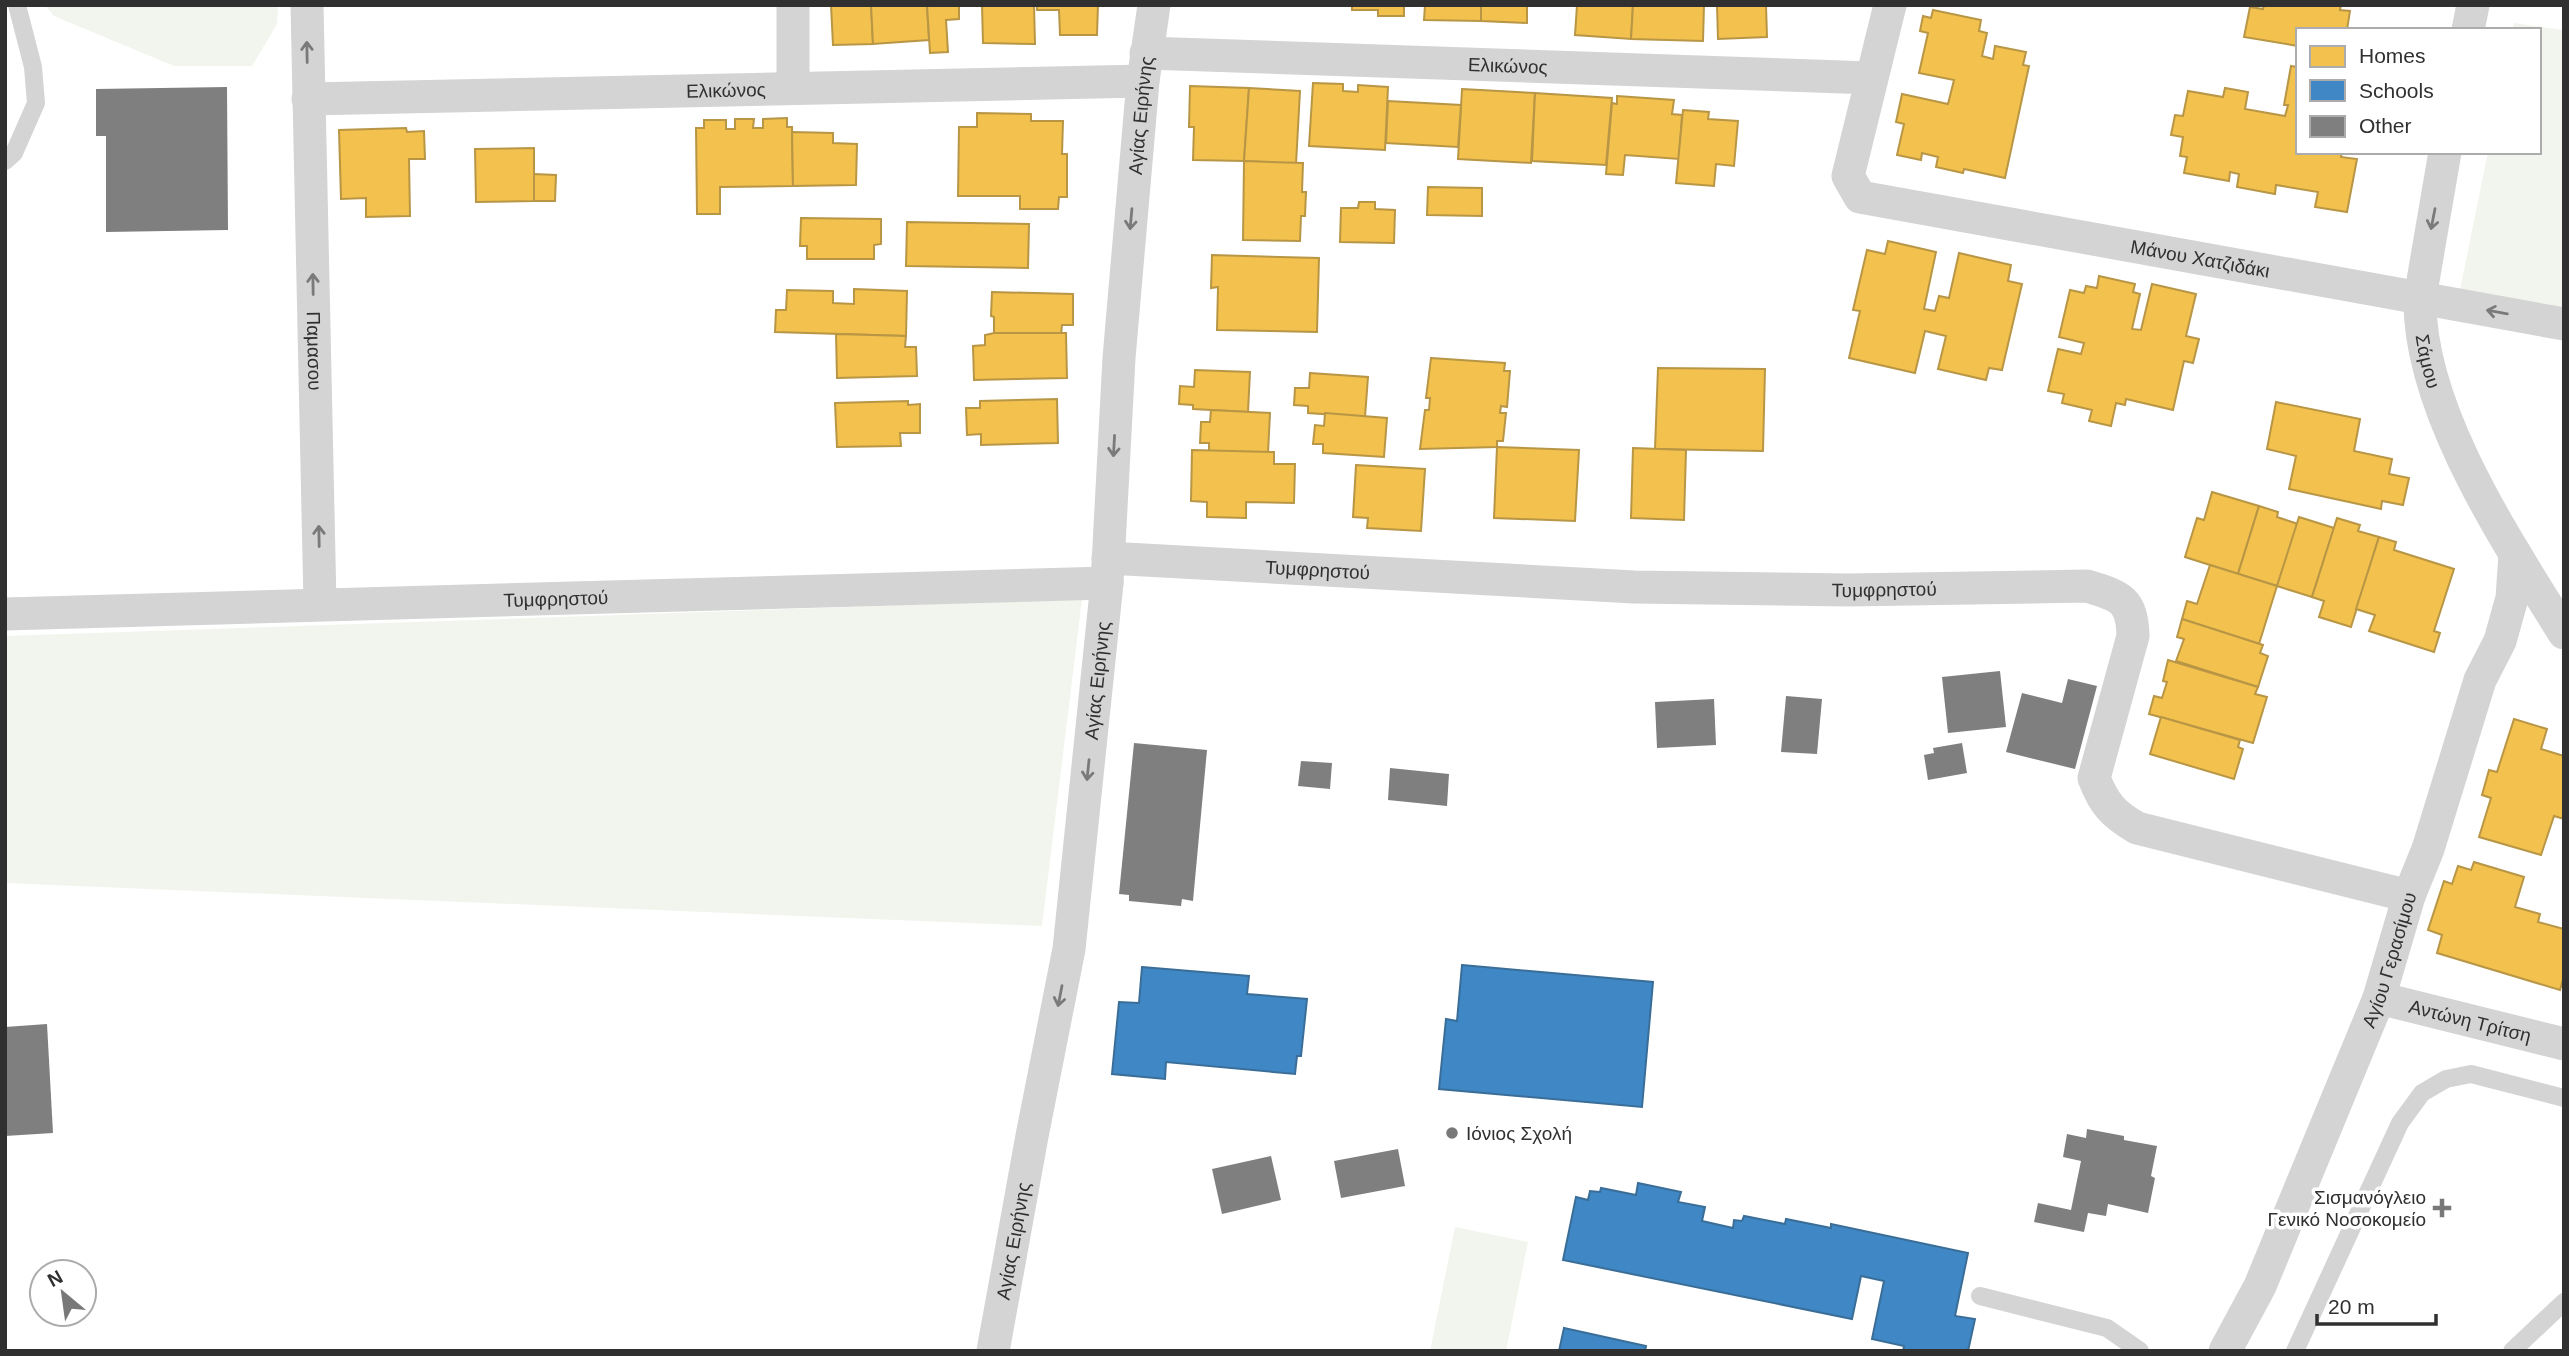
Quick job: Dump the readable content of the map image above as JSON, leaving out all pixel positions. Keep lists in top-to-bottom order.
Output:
{
  "streets": {
    "street": [
      "Ελικώνος",
      "Αγίας Ειρήνης",
      "Μάνου Χατζιδάκι",
      "Παμασου",
      "Σάμου",
      "Τυμφρηστού",
      "Αγίου Γερασίμου",
      "Αντώνη Τρίτση"
    ]
  },
  "crossings": [
    ["Ελικώνος", "Αγίας Ειρήνης"],
    ["Ελικώνος", "Μάνου Χατζιδάκι"],
    ["Ελικώνος", "Παμασου"],
    ["Αγίας Ειρήνης", "Τυμφρηστού"],
    ["Μάνου Χατζιδάκι", "Σάμου"],
    ["Παμασου", "Τυμφρηστού"],
    ["Σάμου", "Αγίου Γερασίμου"],
    ["Τυμφρηστού", "Αγίου Γερασίμου"],
    ["Αγίου Γερασίμου", "Αντώνη Τρίτση"]
  ],
  "one_way": ["Αγίας Ειρήνης", "Παμασου"],
  "places": {
    "other": ["Ιόνιος Σχολή"],
    "health": ["Σισμανόγλειο Γενικό Νοσοκομείο"]
  },
  "legend": ["Homes", "Schools", "Other"],
  "scale_bar": "20 m",
  "north": "top left"
}
